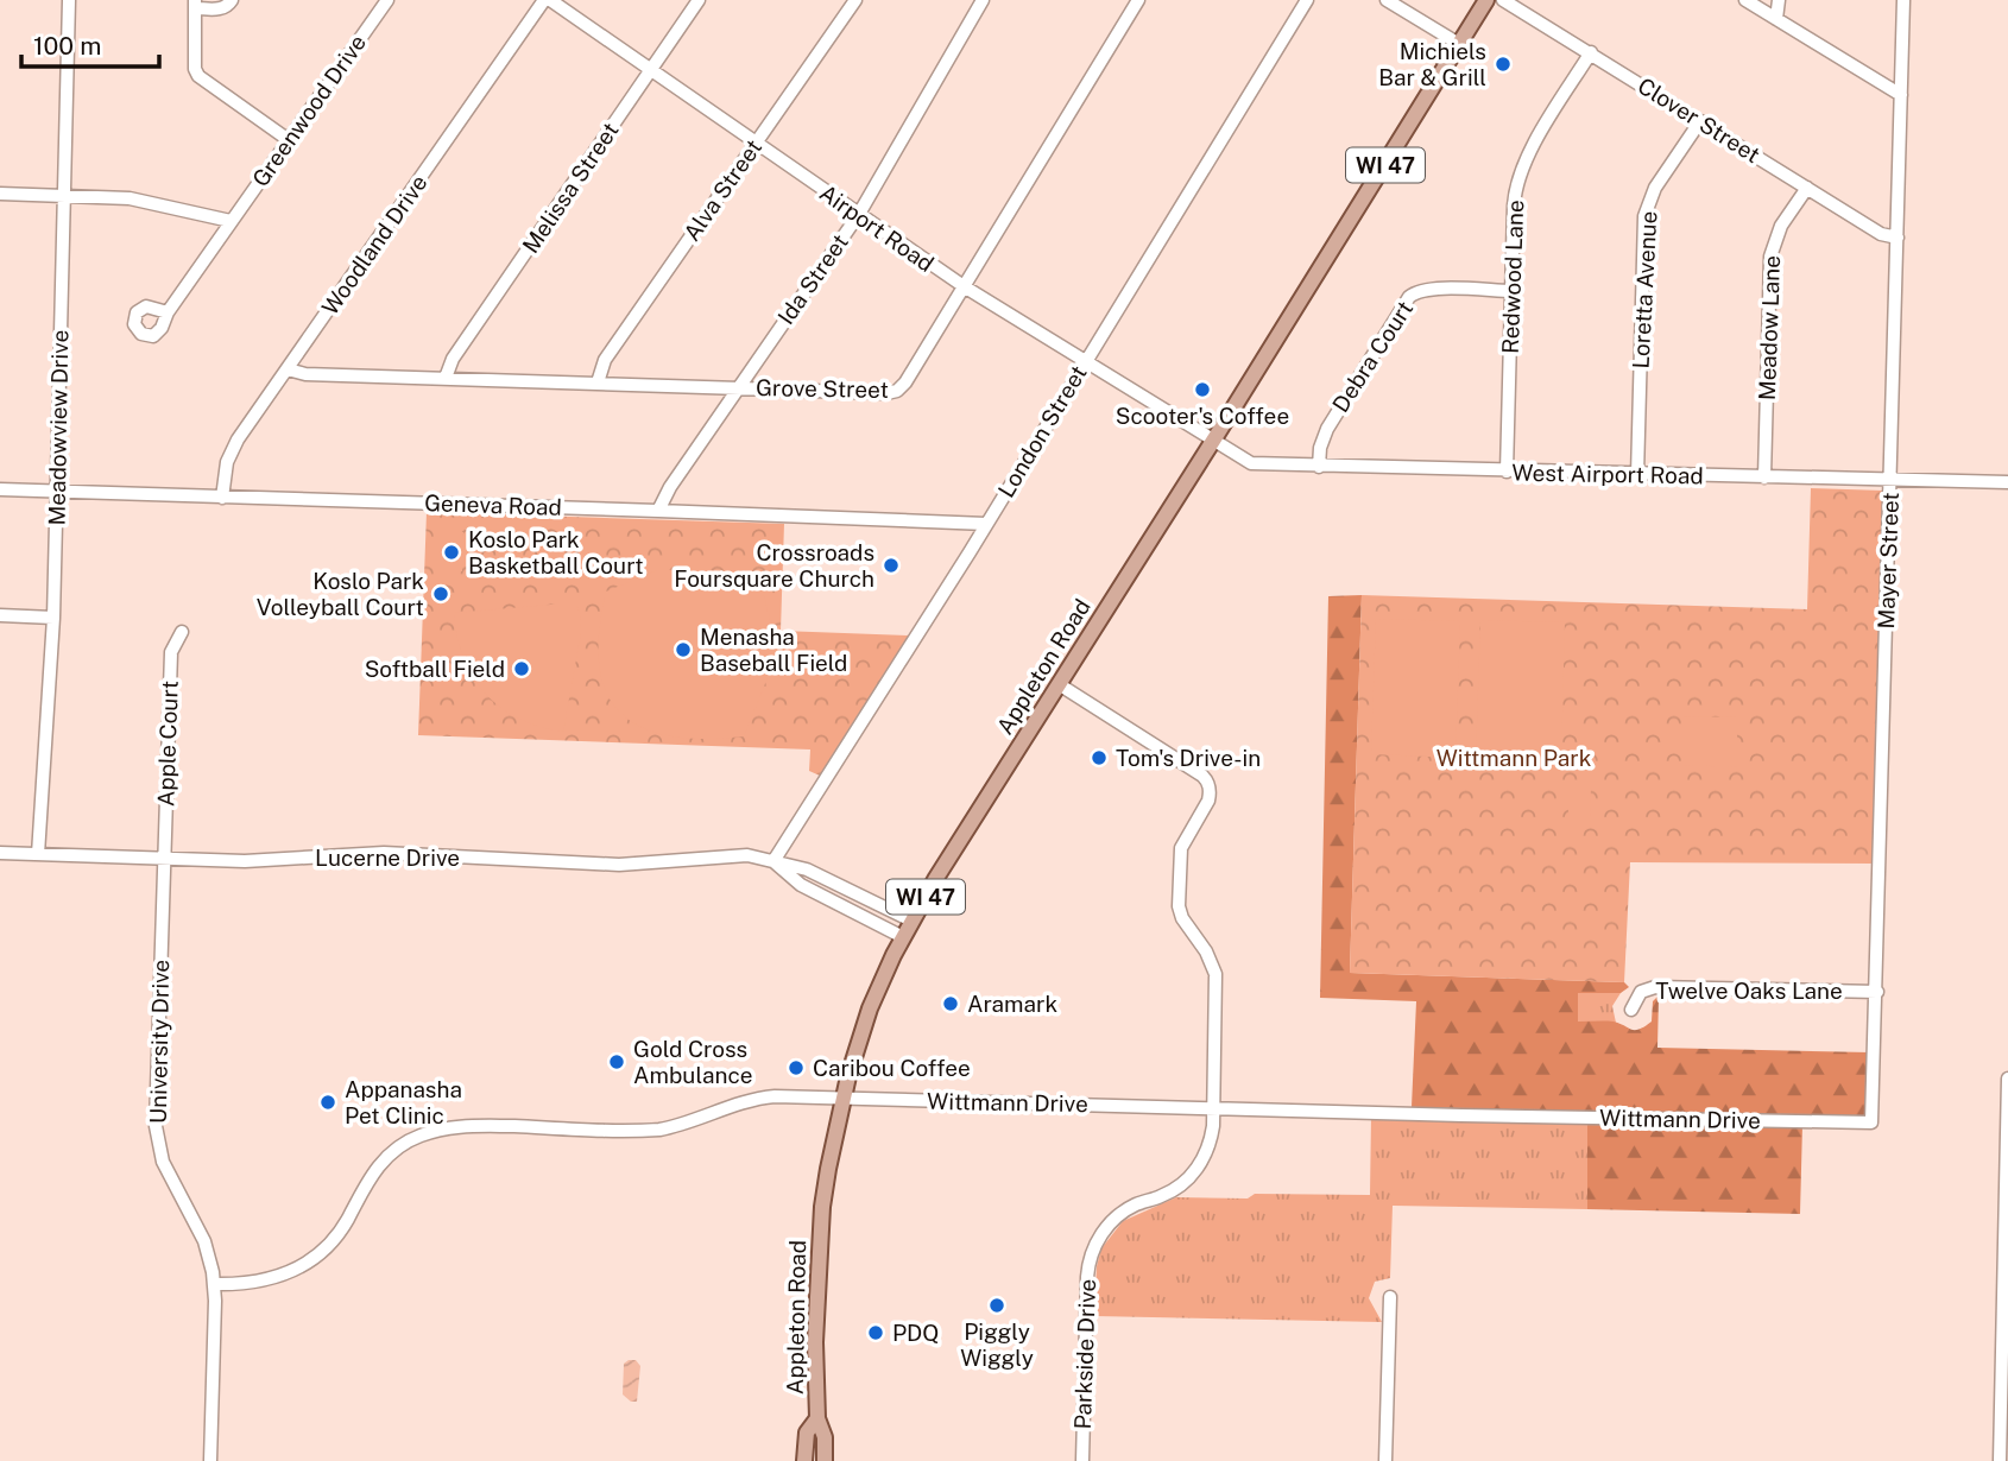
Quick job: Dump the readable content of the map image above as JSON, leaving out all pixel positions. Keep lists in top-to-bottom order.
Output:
{
  "streets": {
    "main road": ["WI 47", "Appleton Road"],
    "street": [
      "Greenwood Drive",
      "Clover Street",
      "Melissa Street",
      "Alva Street",
      "Airport Road",
      "Woodland Drive",
      "Redwood Lane",
      "Ida Street",
      "Loretta Avenue",
      "Meadow Lane",
      "Debra Court",
      "Grove Street",
      "Meadowview Drive",
      "London Street",
      "West Airport Road",
      "Geneva Road",
      "Mayer Street",
      "Apple Court",
      "Lucerne Drive",
      "Twelve Oaks Lane",
      "University Drive",
      "Wittmann Drive",
      "Parkside Drive"
    ]
  },
  "crossings": [
    ["Clover Street", "Redwood Lane"],
    ["Clover Street", "Loretta Avenue"],
    ["Clover Street", "Meadow Lane"],
    ["Clover Street", "Mayer Street"],
    ["Melissa Street", "Airport Road"],
    ["Melissa Street", "Grove Street"],
    ["Alva Street", "Airport Road"],
    ["Alva Street", "Grove Street"],
    ["Airport Road", "Woodland Drive"],
    ["Airport Road", "Ida Street"],
    ["Airport Road", "Grove Street"],
    ["Airport Road", "London Street"],
    ["Airport Road", "West Airport Road"],
    ["Airport Road", "Appleton Road"],
    ["Woodland Drive", "Grove Street"],
    ["Woodland Drive", "Geneva Road"],
    ["Redwood Lane", "Debra Court"],
    ["Redwood Lane", "West Airport Road"],
    ["Ida Street", "Grove Street"],
    ["Ida Street", "Geneva Road"],
    ["Loretta Avenue", "West Airport Road"],
    ["Meadow Lane", "West Airport Road"],
    ["Debra Court", "West Airport Road"],
    ["Meadowview Drive", "Geneva Road"],
    ["Meadowview Drive", "Lucerne Drive"],
    ["London Street", "Geneva Road"],
    ["London Street", "Lucerne Drive"],
    ["West Airport Road", "Mayer Street"],
    ["West Airport Road", "Appleton Road"],
    ["Mayer Street", "Twelve Oaks Lane"],
    ["Mayer Street", "Wittmann Drive"],
    ["Appleton Road", "Lucerne Drive"],
    ["Appleton Road", "Wittmann Drive"],
    ["Appleton Road", "Parkside Drive"],
    ["Apple Court", "Lucerne Drive"],
    ["Apple Court", "University Drive"],
    ["Lucerne Drive", "University Drive"],
    ["University Drive", "Wittmann Drive"],
    ["Wittmann Drive", "Parkside Drive"]
  ],
  "parks": ["Wittmann Park"],
  "places": [
    "Michiels Bar & Grill",
    "Scooter's Coffee",
    "Koslo Park Basketball Court",
    "Crossroads Foursquare Church",
    "Koslo Park Volleyball Court",
    "Menasha Baseball Field",
    "Softball Field",
    "Tom's Drive-in",
    "Aramark",
    "Gold Cross Ambulance",
    "Caribou Coffee",
    "Appanasha Pet Clinic",
    "Piggly Wiggly",
    "PDQ"
  ],
  "scale_bar": "100 m"
}
